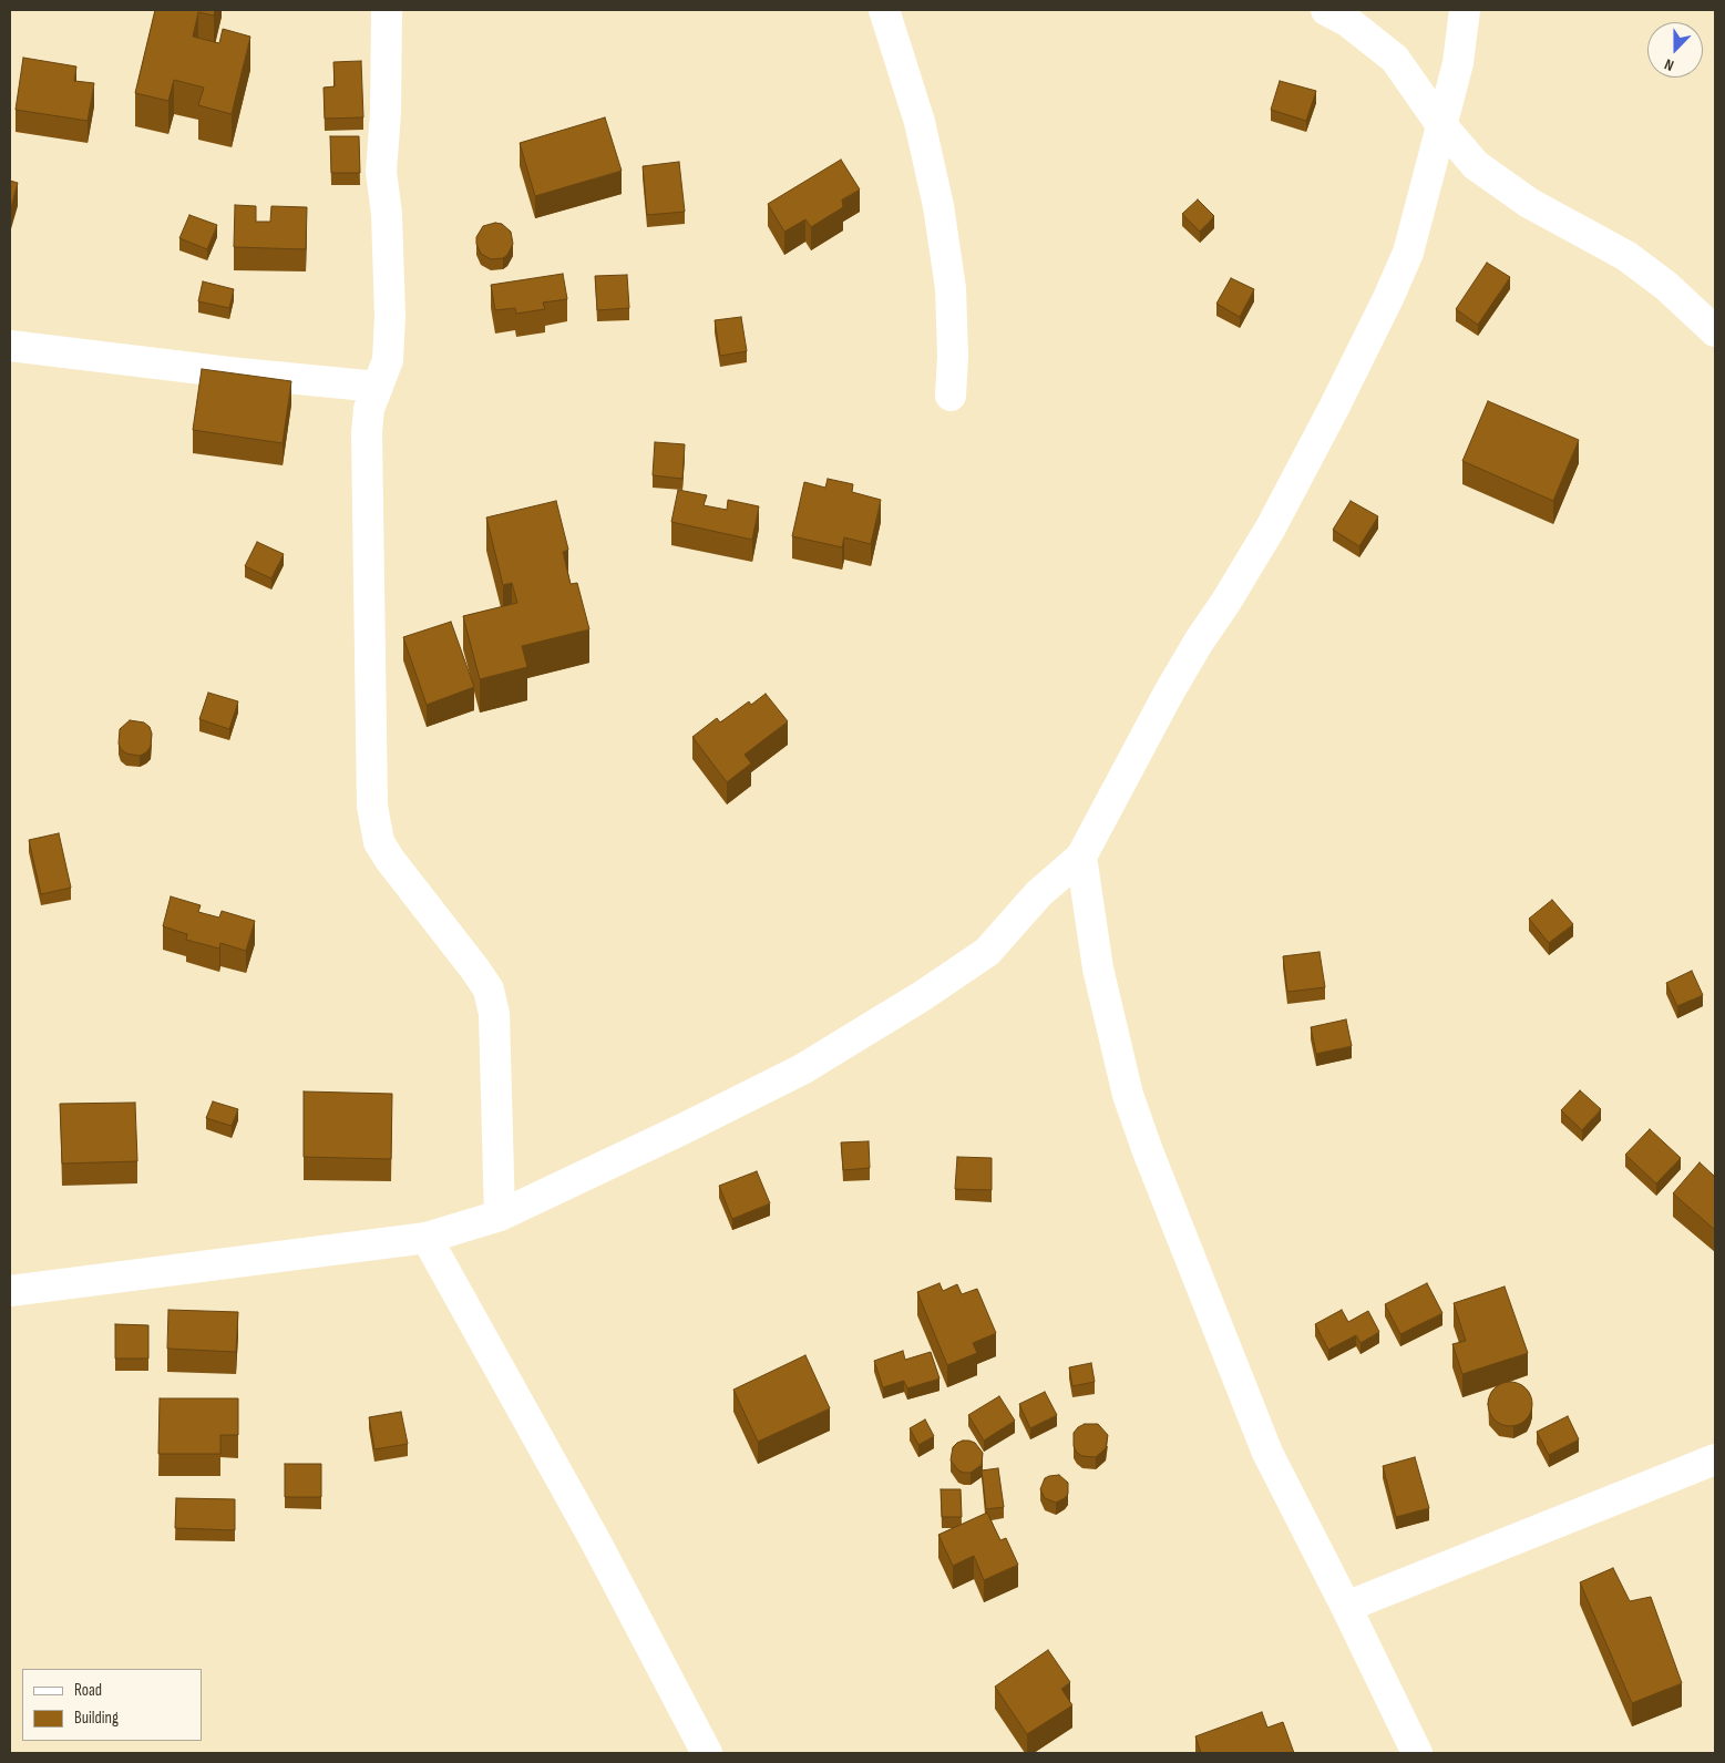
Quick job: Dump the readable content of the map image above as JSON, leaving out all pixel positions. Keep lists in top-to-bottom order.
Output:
{
  "legend": ["Road", "Building"],
  "north": "bottom"
}
